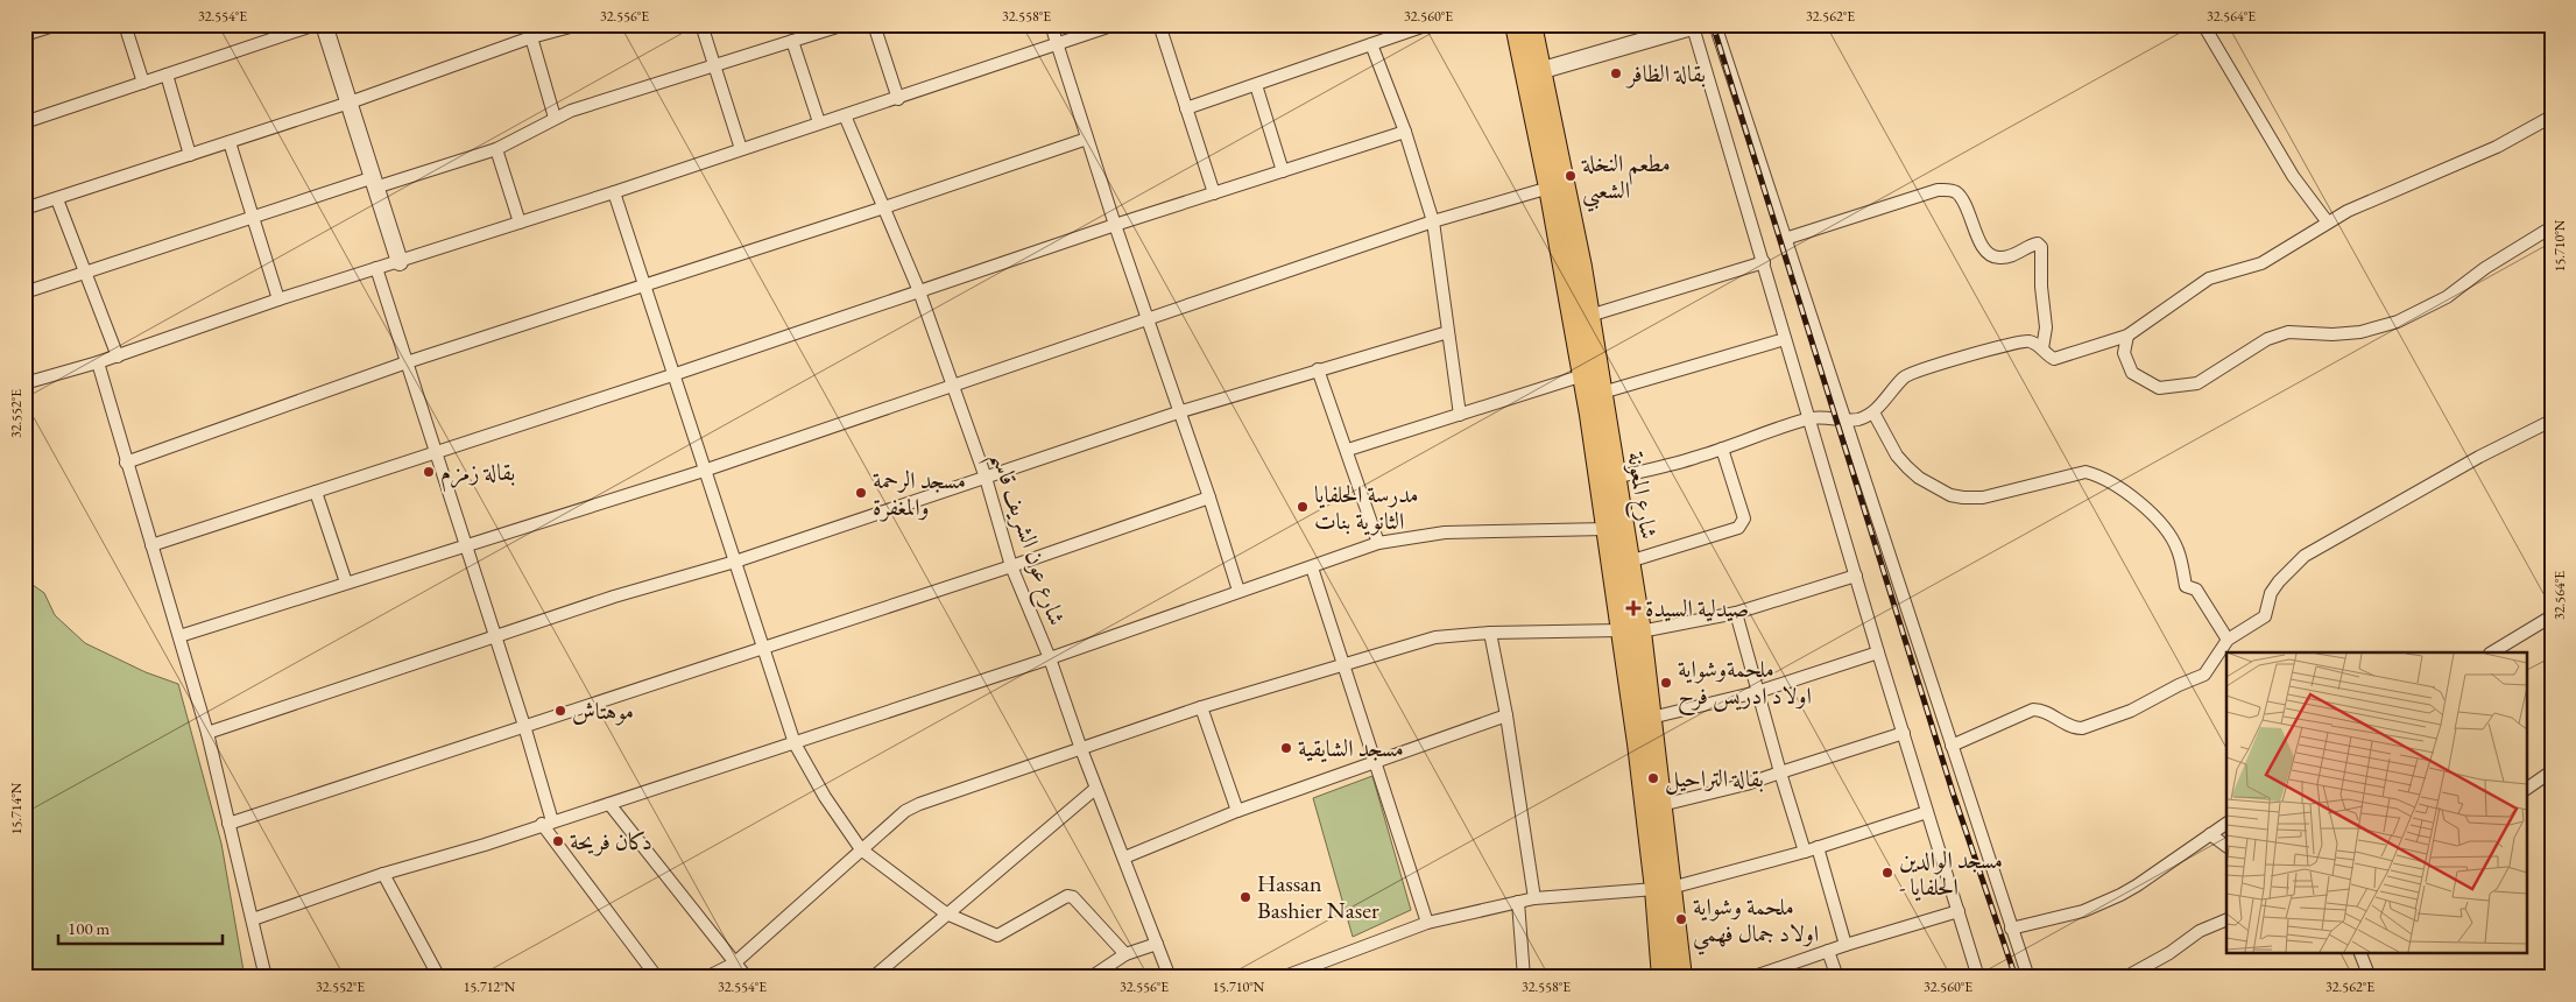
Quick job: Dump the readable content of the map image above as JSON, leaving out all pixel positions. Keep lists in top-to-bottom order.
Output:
{
  "streets": {
    "highway": ["شارع المعونة"],
    "street": ["شارع عون الشريف قاسم"]
  },
  "places": {
    "other": [
      "بقالة الظافر",
      "مطعم النخلة الشعبي",
      "بقالة زمزم",
      "مسجد الرحمة والمغفرة",
      "مدرسة الحلفايا الثانوية بنات",
      "ملحمةوشواية اولاد ادريس فرح",
      "موهتاش",
      "مسجد الشايقية",
      "بقالة التراحيل",
      "دكان فريحة",
      "مسجد الوالدين - الحلفايا",
      "Hassan Bashier Naser",
      "ملحمة وشواية اولاد جمال فهمي"
    ],
    "health": ["صيدلية السيدة"]
  },
  "scale_bar": "100 m",
  "coordinates": [
    "32.554°E",
    "32.556°E",
    "32.558°E",
    "32.560°E",
    "32.562°E",
    "32.564°E",
    "15.710°N",
    "32.552°E",
    "15.714°N",
    "15.712°N"
  ]
}
